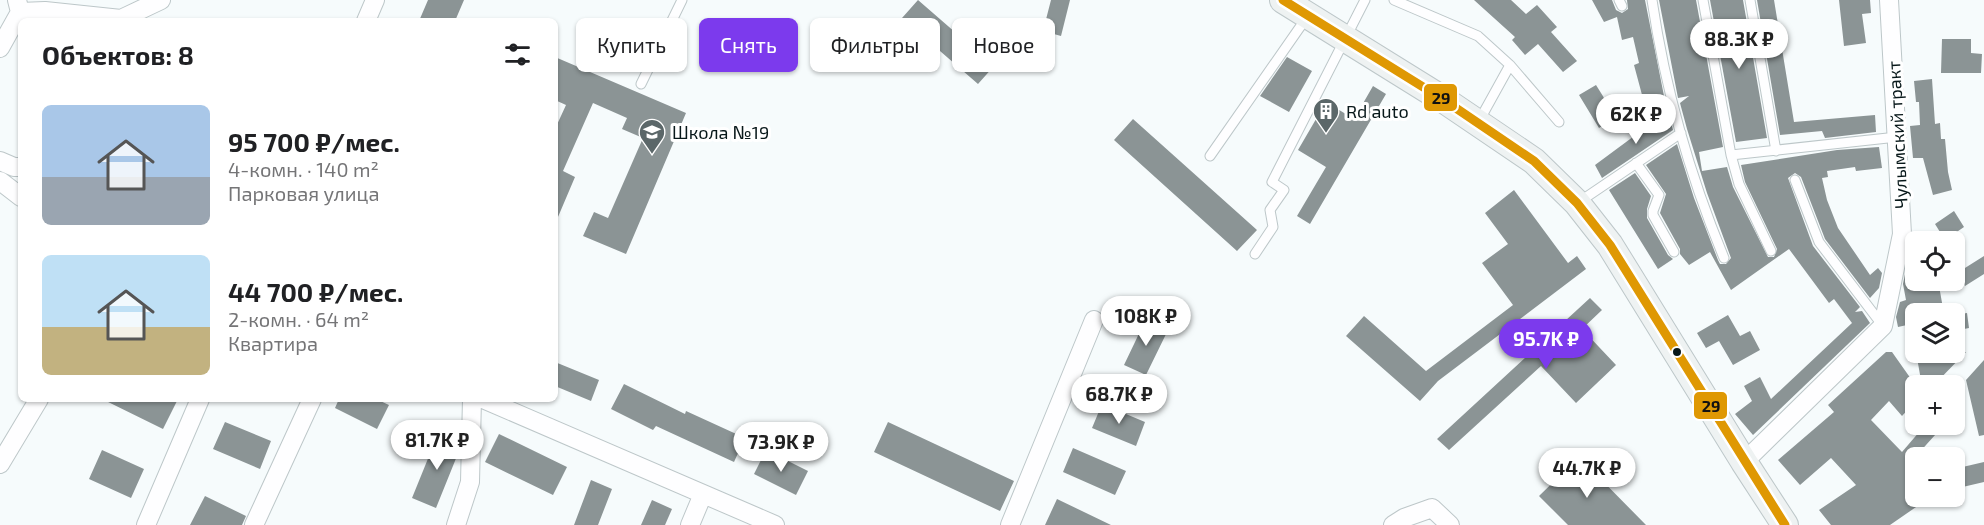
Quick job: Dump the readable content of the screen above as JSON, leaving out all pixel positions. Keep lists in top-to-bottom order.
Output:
{
  "streets": {
    "street": ["Чулымский тракт"]
  },
  "places": {
    "building": ["Rd auto"],
    "school or university": ["Школа №19"]
  },
  "lines": ["transit line 29"],
  "page": {
    "chip": [
      "Купить",
      "Снять",
      "Фильтры",
      "Новое"
    ],
    "heading": "Объектов: 8",
    "price": [
      "88.3K ₽",
      "62K ₽",
      "108K ₽",
      "95.7K ₽",
      "68.7K ₽",
      "81.7K ₽",
      "73.9K ₽",
      "44.7K ₽"
    ],
    "list": [
      {
        "name": "95 700 ₽/мес.",
        "note": "4-комн. · 140 m² · Парковая улица"
      },
      {
        "name": "44 700 ₽/мес.",
        "note": "2-комн. · 64 m² · Квартира"
      }
    ],
    "map_buttons": ["+", "−"]
  }
}
